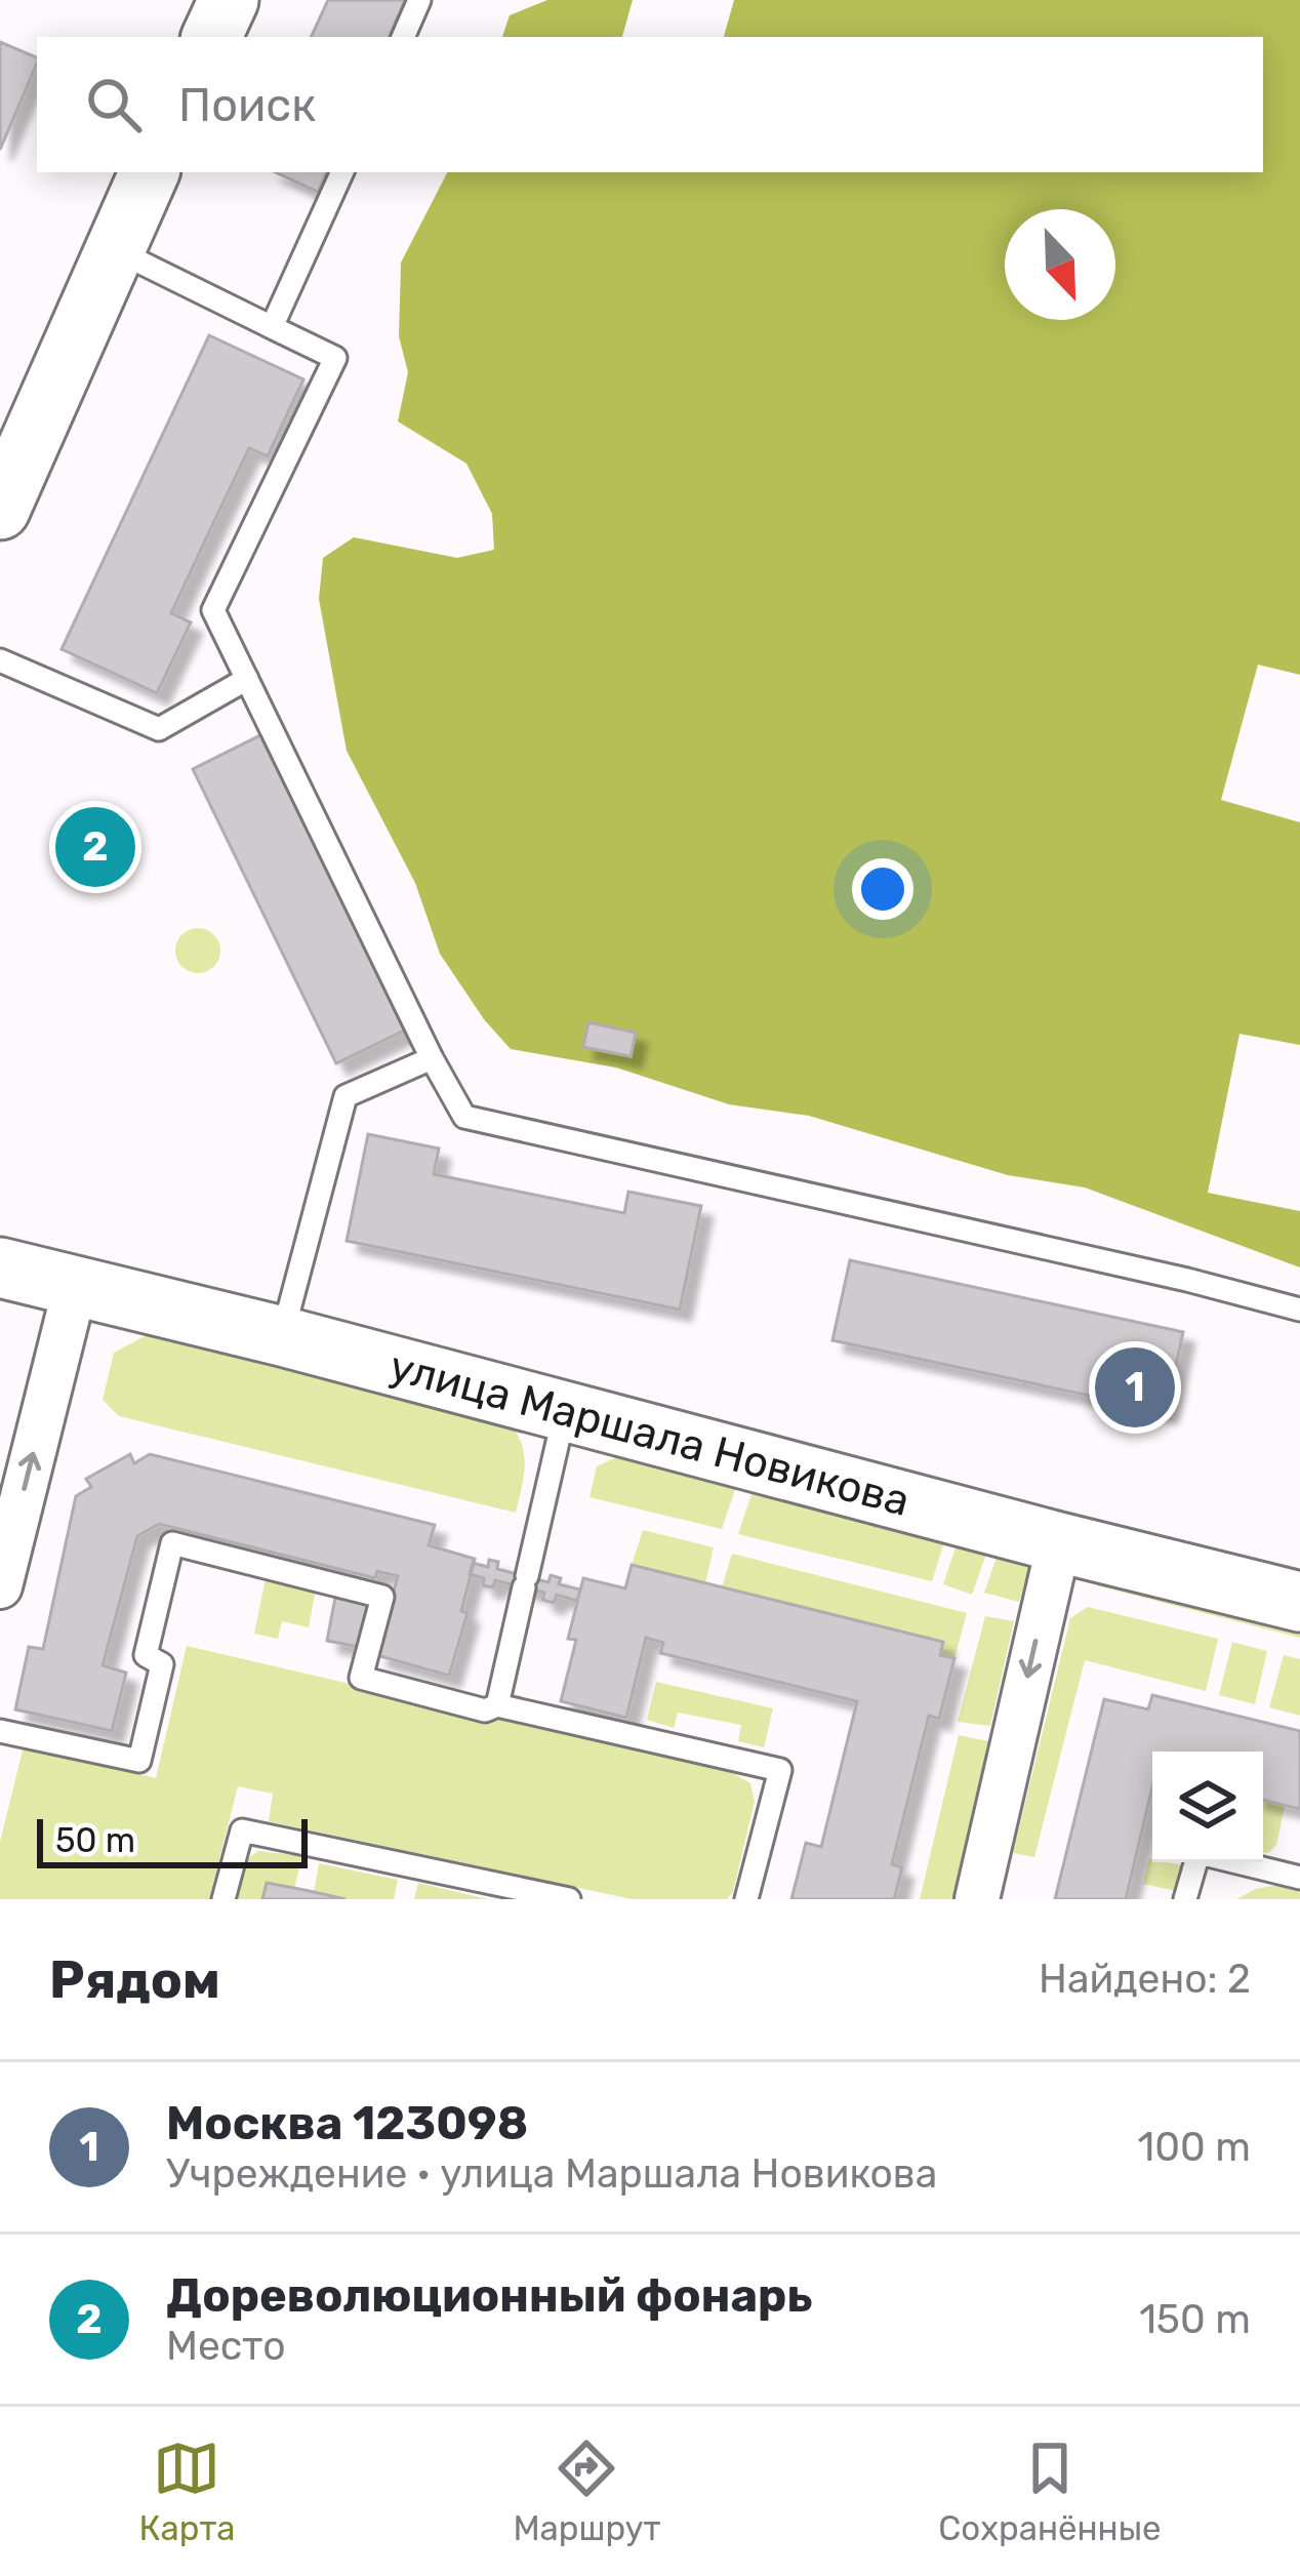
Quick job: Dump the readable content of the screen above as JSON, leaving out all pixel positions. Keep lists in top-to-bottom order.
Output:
{
  "streets": {
    "street": ["улица Маршала Новикова"]
  },
  "scale_bar": "50 m",
  "north": "bottom right",
  "page": {
    "search": "Поиск",
    "pins": ["2", "1"],
    "scale": "50 m",
    "heading": ["Рядом", "Найдено: 2"],
    "list": [
      {
        "mark": "1",
        "name": "Москва 123098",
        "note": "Учреждение · улица Маршала Новикова",
        "value": "100 m"
      },
      {
        "mark": "2",
        "name": "Дореволюционный фонарь",
        "note": "Место",
        "value": "150 m"
      }
    ],
    "nav": ["Карта", "Маршрут", "Сохранённые"]
  }
}
